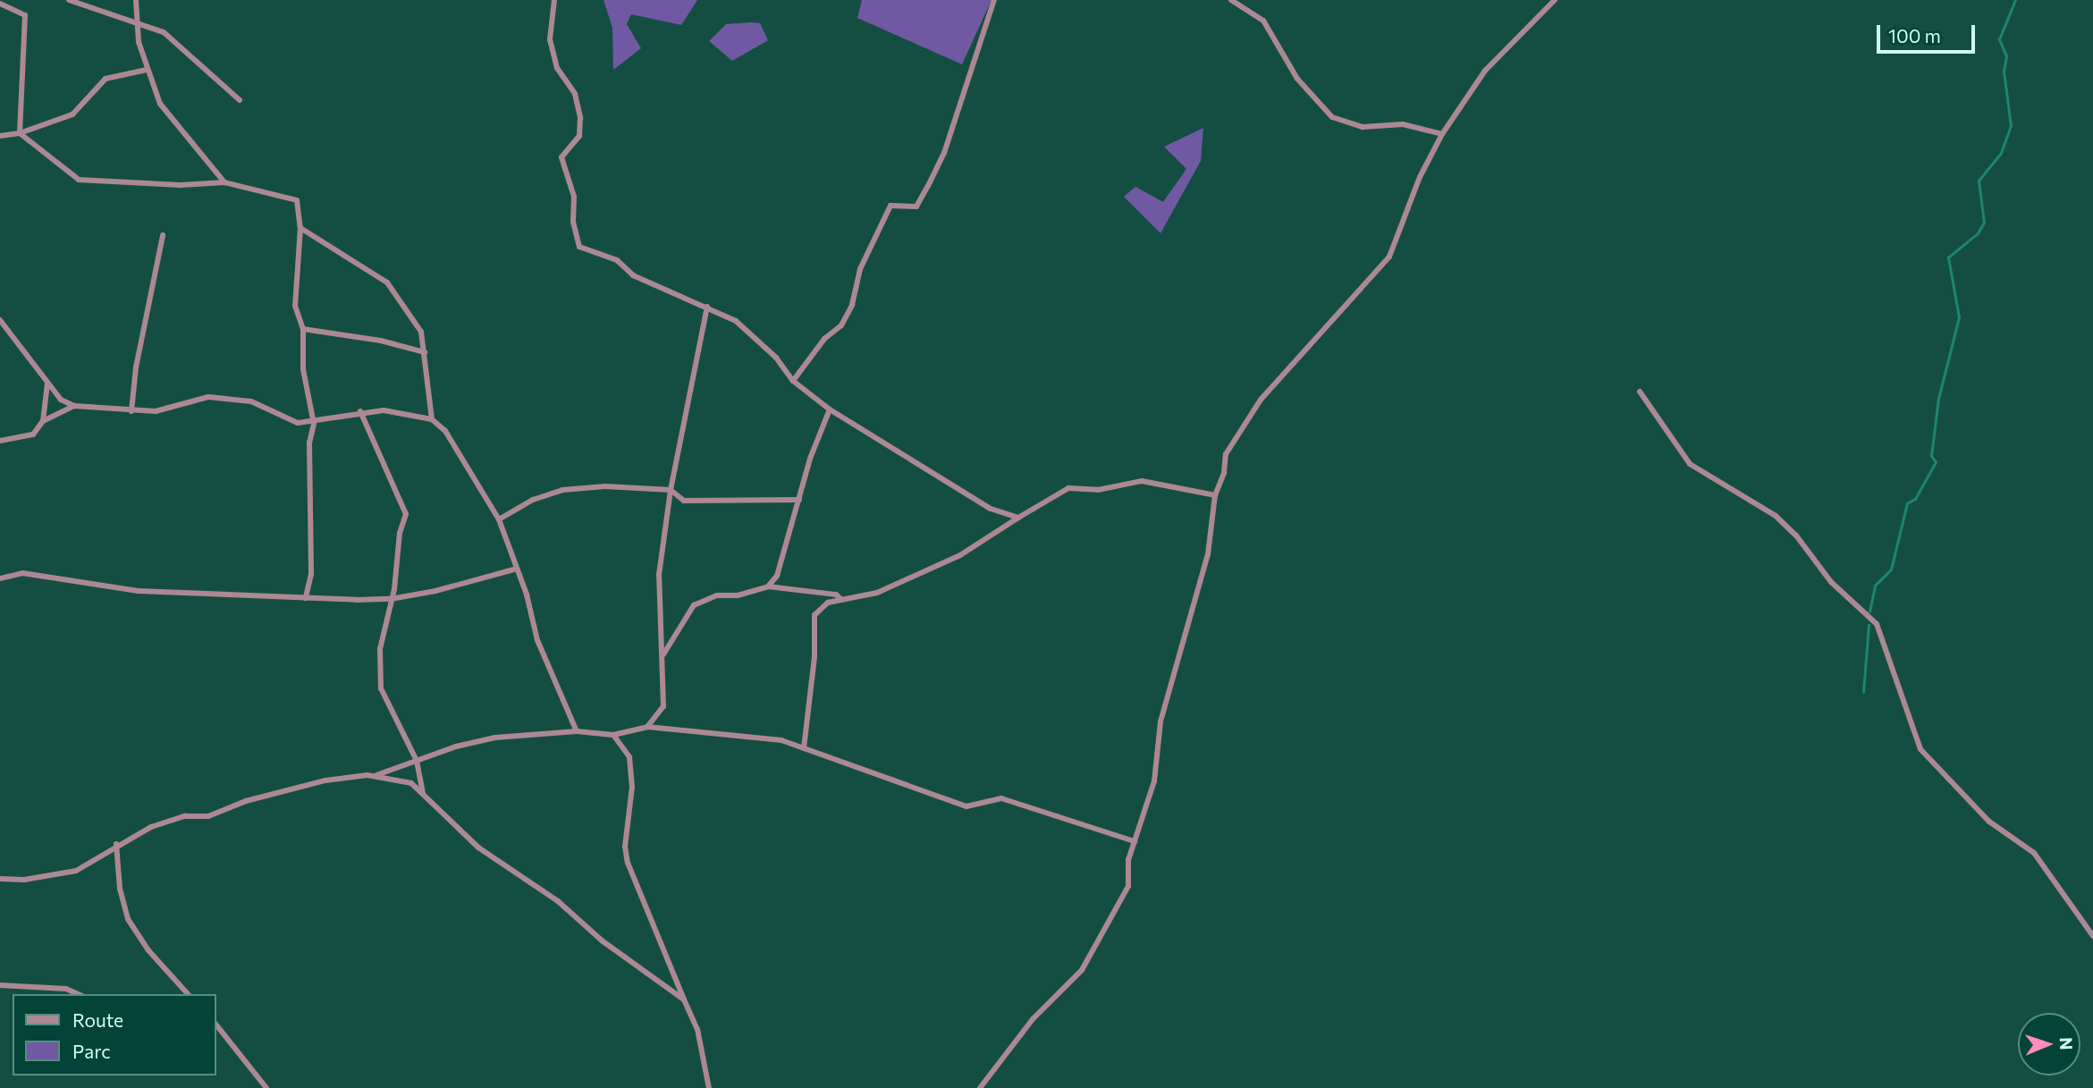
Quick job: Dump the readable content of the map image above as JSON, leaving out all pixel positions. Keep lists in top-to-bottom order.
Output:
{
  "legend": ["Route", "Parc"],
  "scale_bar": "100 m",
  "north": "right"
}
